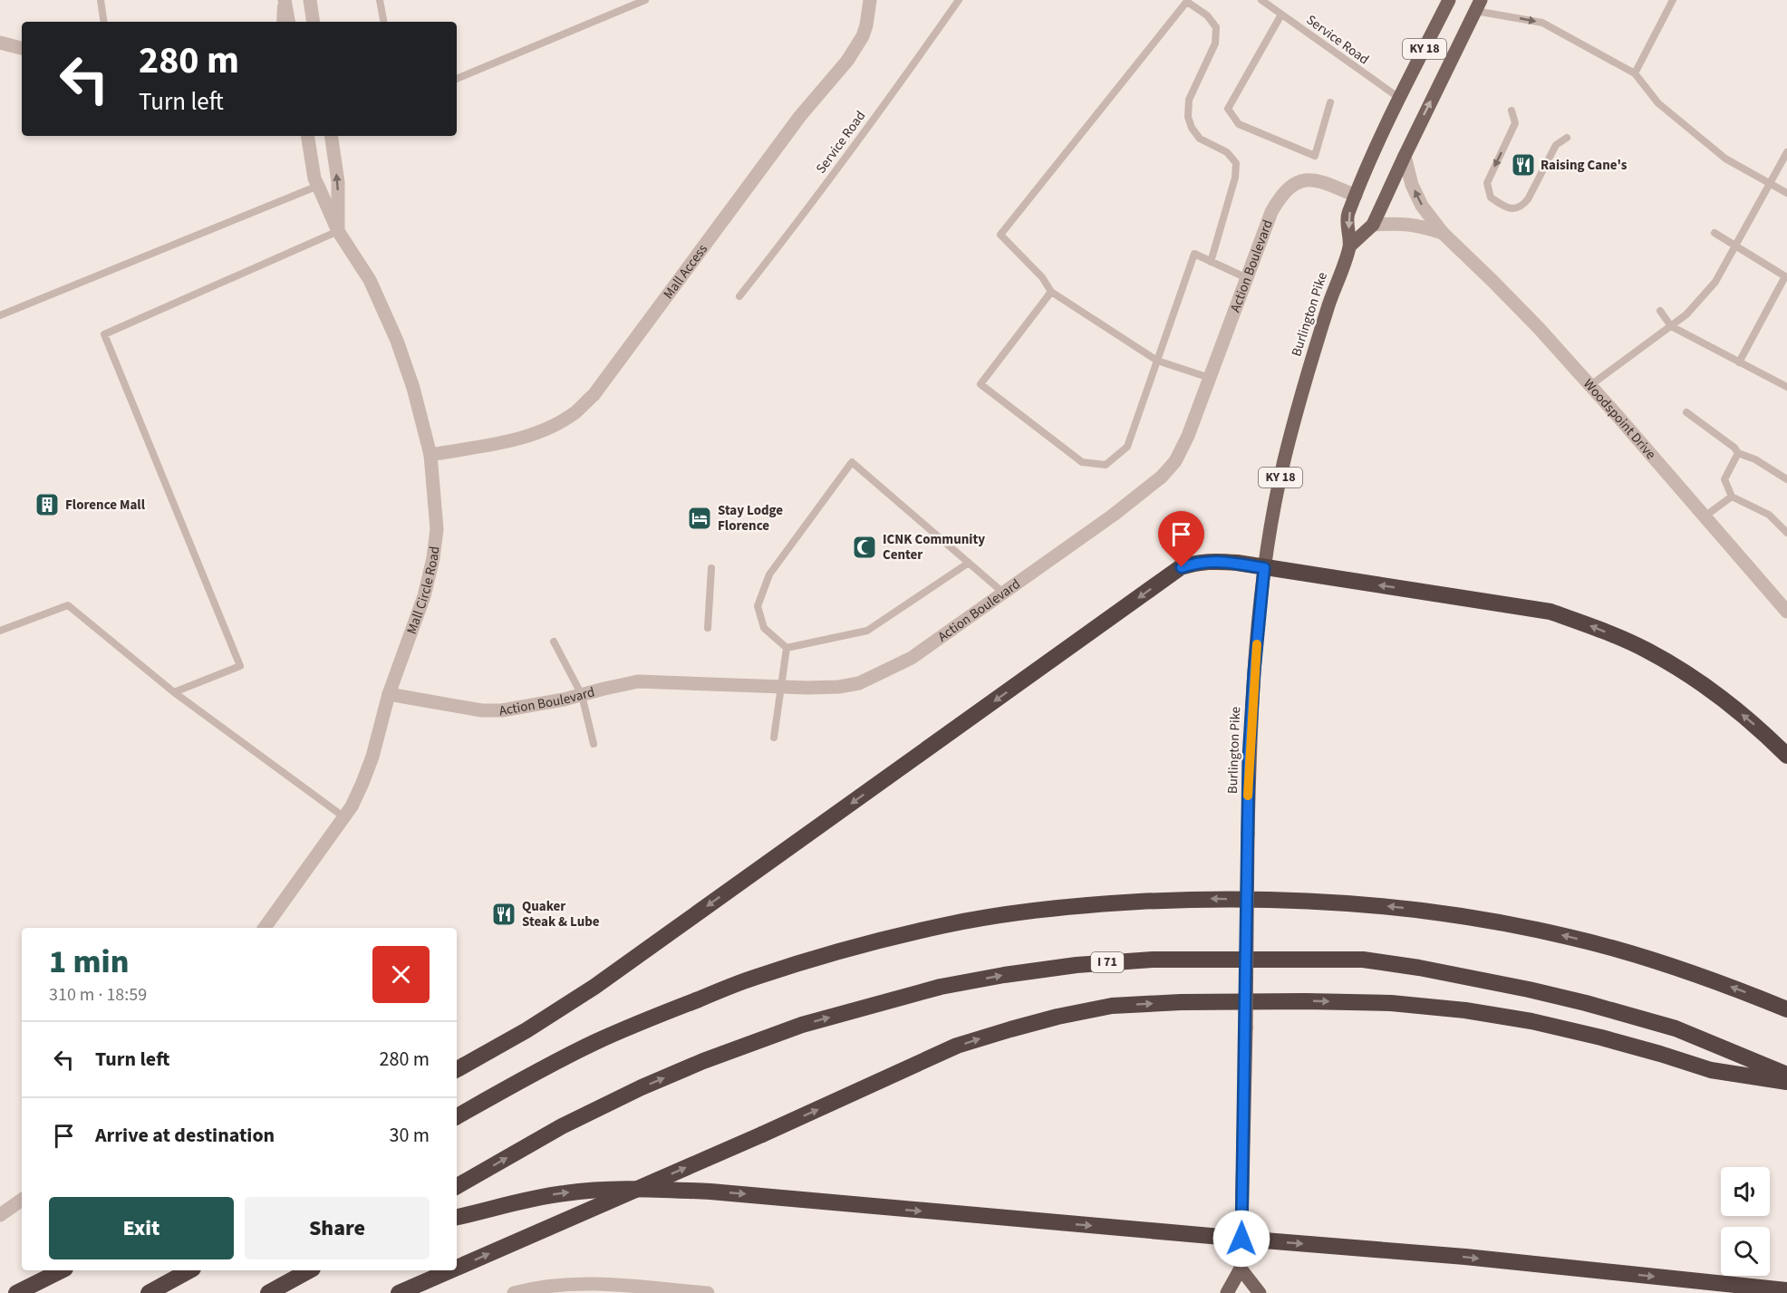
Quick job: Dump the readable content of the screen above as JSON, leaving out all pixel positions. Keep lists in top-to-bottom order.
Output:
{
  "streets": {
    "highway": ["I 71"],
    "main road": ["KY 18", "Burlington Pike"],
    "street": [
      "Action Boulevard",
      "Mall Access",
      "Woodspoint Drive",
      "Mall Circle Road"
    ],
    "lane": ["Service Road"]
  },
  "crossings": [
    ["Service Road", "Burlington Pike"],
    ["Action Boulevard", "Burlington Pike"],
    ["Action Boulevard", "Mall Circle Road"],
    ["Mall Access", "Mall Circle Road"],
    ["Burlington Pike", "Woodspoint Drive"]
  ],
  "places": {
    "restaurant": ["Raising Cane's", "Quaker Steak & Lube"],
    "building": ["Florence Mall"],
    "hotel": ["Stay Lodge Florence"],
    "mosque": ["ICNK Community Center"]
  },
  "page": {
    "turn": ["280 m", "Turn left"],
    "heading": ["1 min", "310 m · 18:59"],
    "list": [
      {
        "name": "Turn left",
        "value": "280 m"
      },
      {
        "name": "Arrive at destination",
        "value": "30 m"
      }
    ],
    "buttons": ["Exit", "Share"]
  }
}
